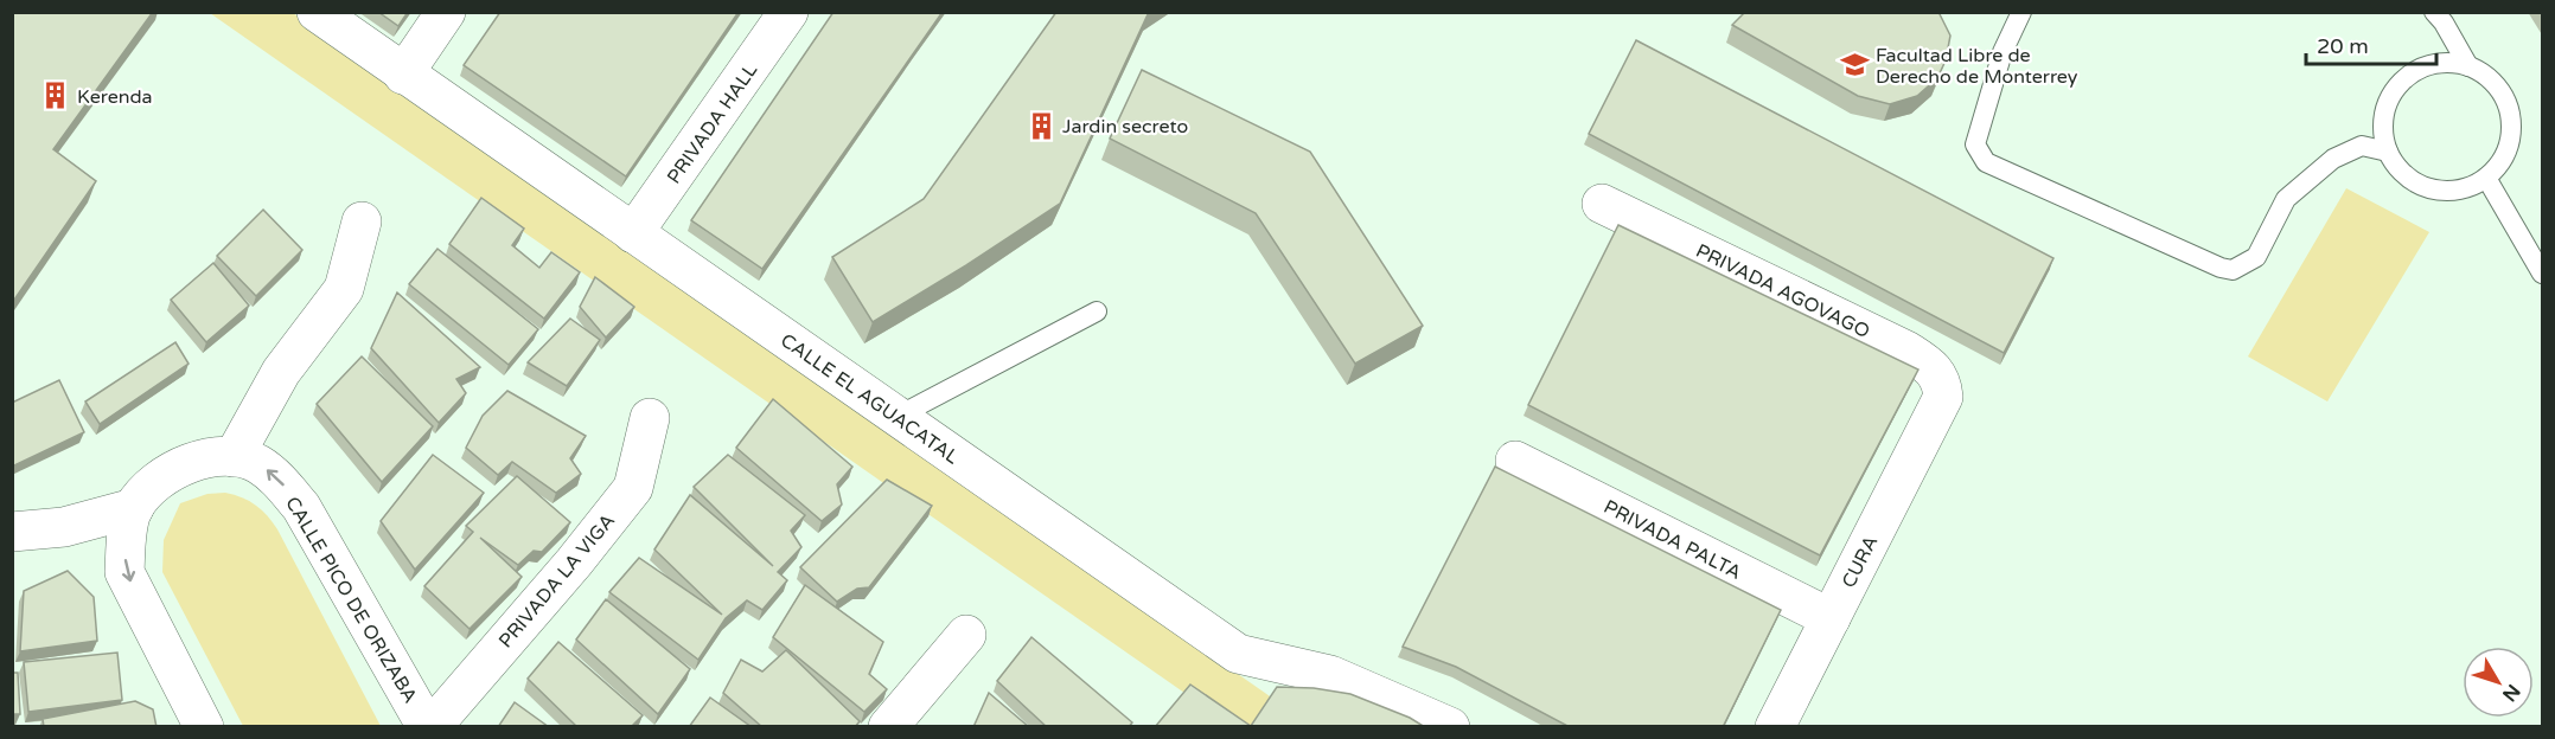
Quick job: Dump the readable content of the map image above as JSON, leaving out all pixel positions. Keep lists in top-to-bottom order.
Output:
{
  "streets": {
    "street": [
      "PRIVADA HALL",
      "PRIVADA AGOVAGO",
      "CALLE EL AGUACATAL",
      "PRIVADA PALTA",
      "CURA",
      "PRIVADA LA VIGA",
      "CALLE PICO DE ORIZABA"
    ]
  },
  "crossings": [
    ["PRIVADA HALL", "CALLE EL AGUACATAL"],
    ["PRIVADA AGOVAGO", "CURA"],
    ["PRIVADA PALTA", "CURA"],
    ["PRIVADA LA VIGA", "CALLE PICO DE ORIZABA"]
  ],
  "one_way": ["CALLE PICO DE ORIZABA"],
  "places": {
    "school or university": ["Facultad Libre de Derecho de Monterrey"],
    "building": ["Kerenda", "Jardin secreto"]
  },
  "scale_bar": "20 m",
  "north": "bottom right"
}
